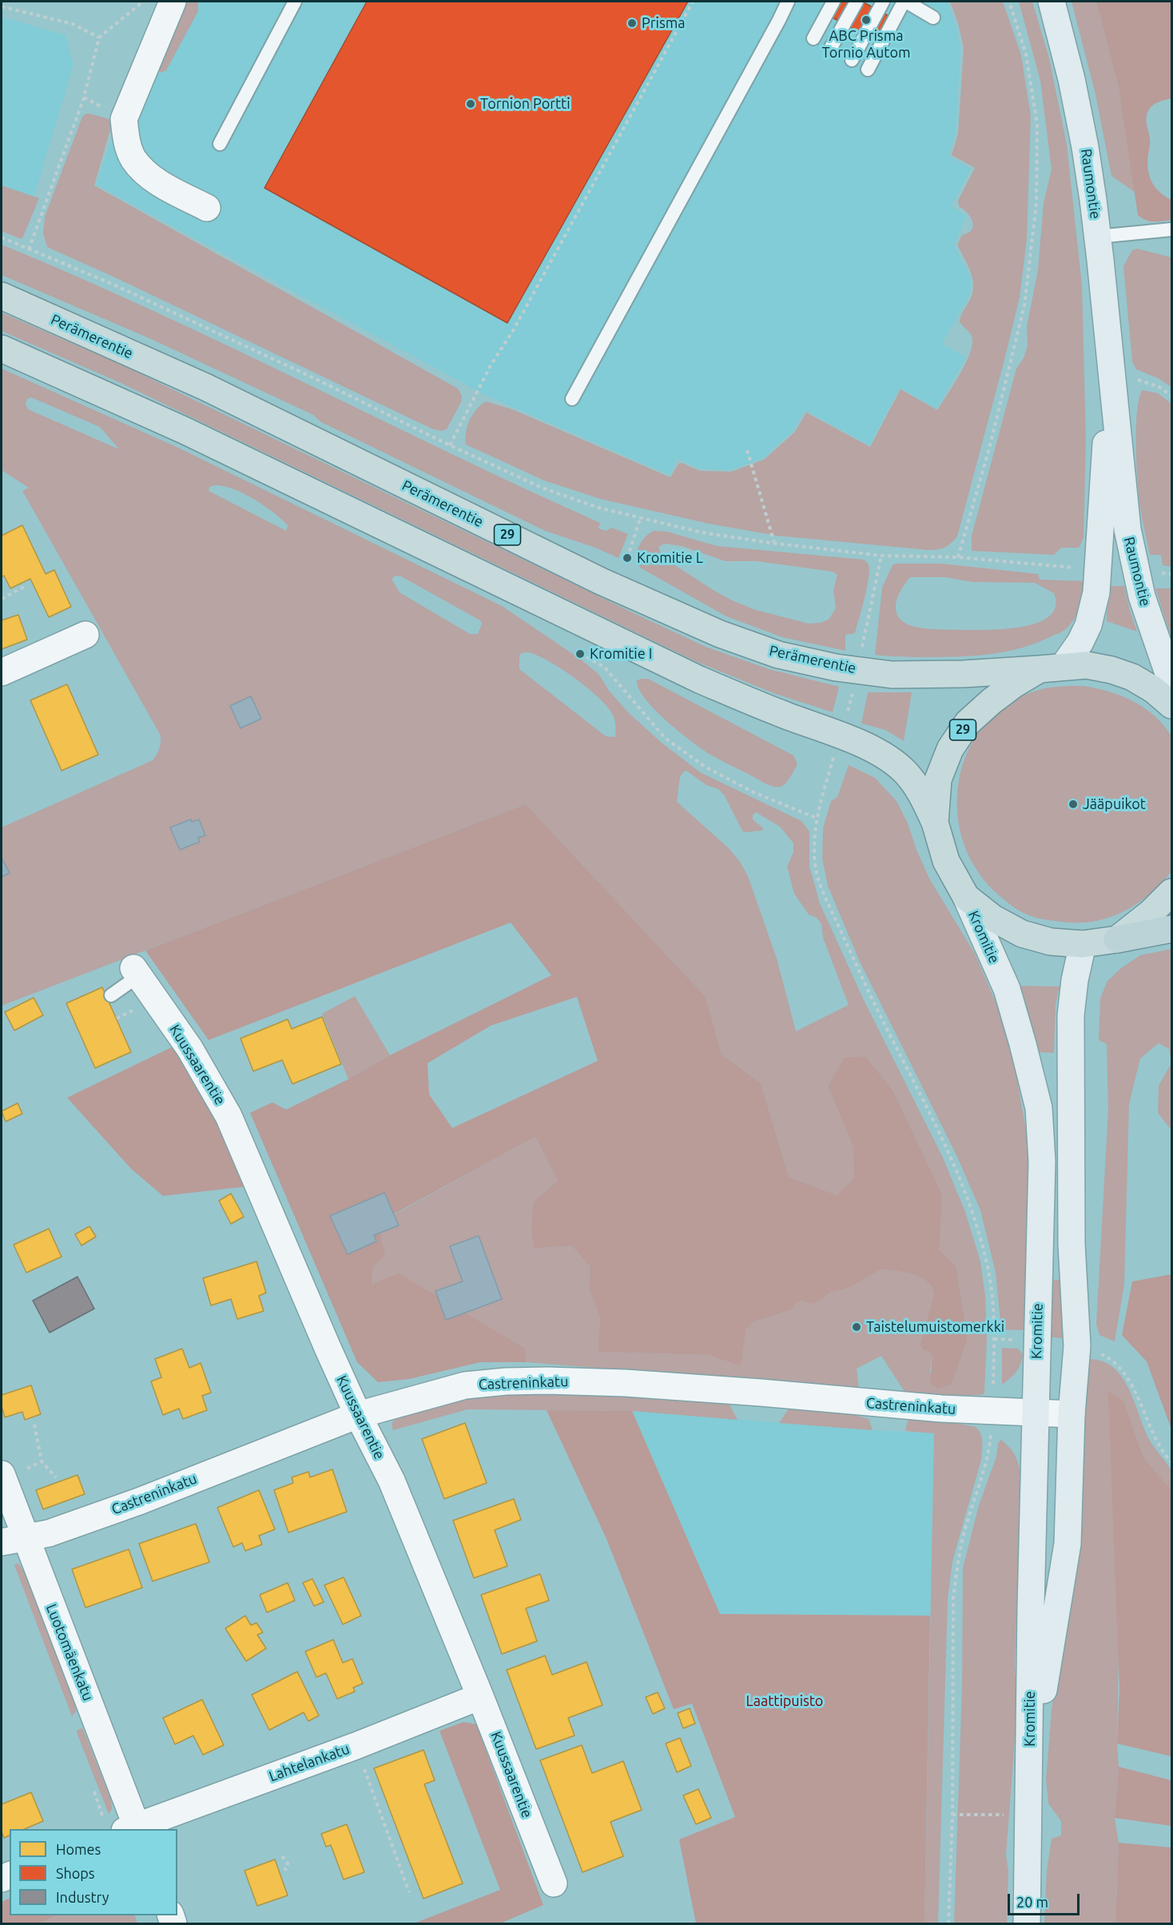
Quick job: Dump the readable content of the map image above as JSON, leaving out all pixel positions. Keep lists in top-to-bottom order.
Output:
{
  "streets": {
    "highway": ["Perämerentie", "29"],
    "main road": ["Raumontie", "Kromitie"],
    "street": [
      "Kuussaarentie",
      "Castreninkatu",
      "Luotomäenkatu",
      "Lahtelankatu"
    ]
  },
  "crossings": [
    ["Raumontie", "Perämerentie"],
    ["Raumontie", "29"],
    ["Perämerentie", "29"],
    ["29", "Kromitie"],
    ["Kromitie", "Castreninkatu"],
    ["Kuussaarentie", "Castreninkatu"],
    ["Kuussaarentie", "Lahtelankatu"],
    ["Castreninkatu", "Luotomäenkatu"],
    ["Luotomäenkatu", "Lahtelankatu"]
  ],
  "parks": ["Laattipuisto"],
  "places": [
    "ABC Prisma Tornio Autom",
    "Prisma",
    "Tornion Portti",
    "Kromitie L",
    "Kromitie I",
    "Jääpuikot",
    "Taistelumuistomerkki"
  ],
  "legend": ["Homes", "Shops", "Industry"],
  "scale_bar": "20 m"
}
